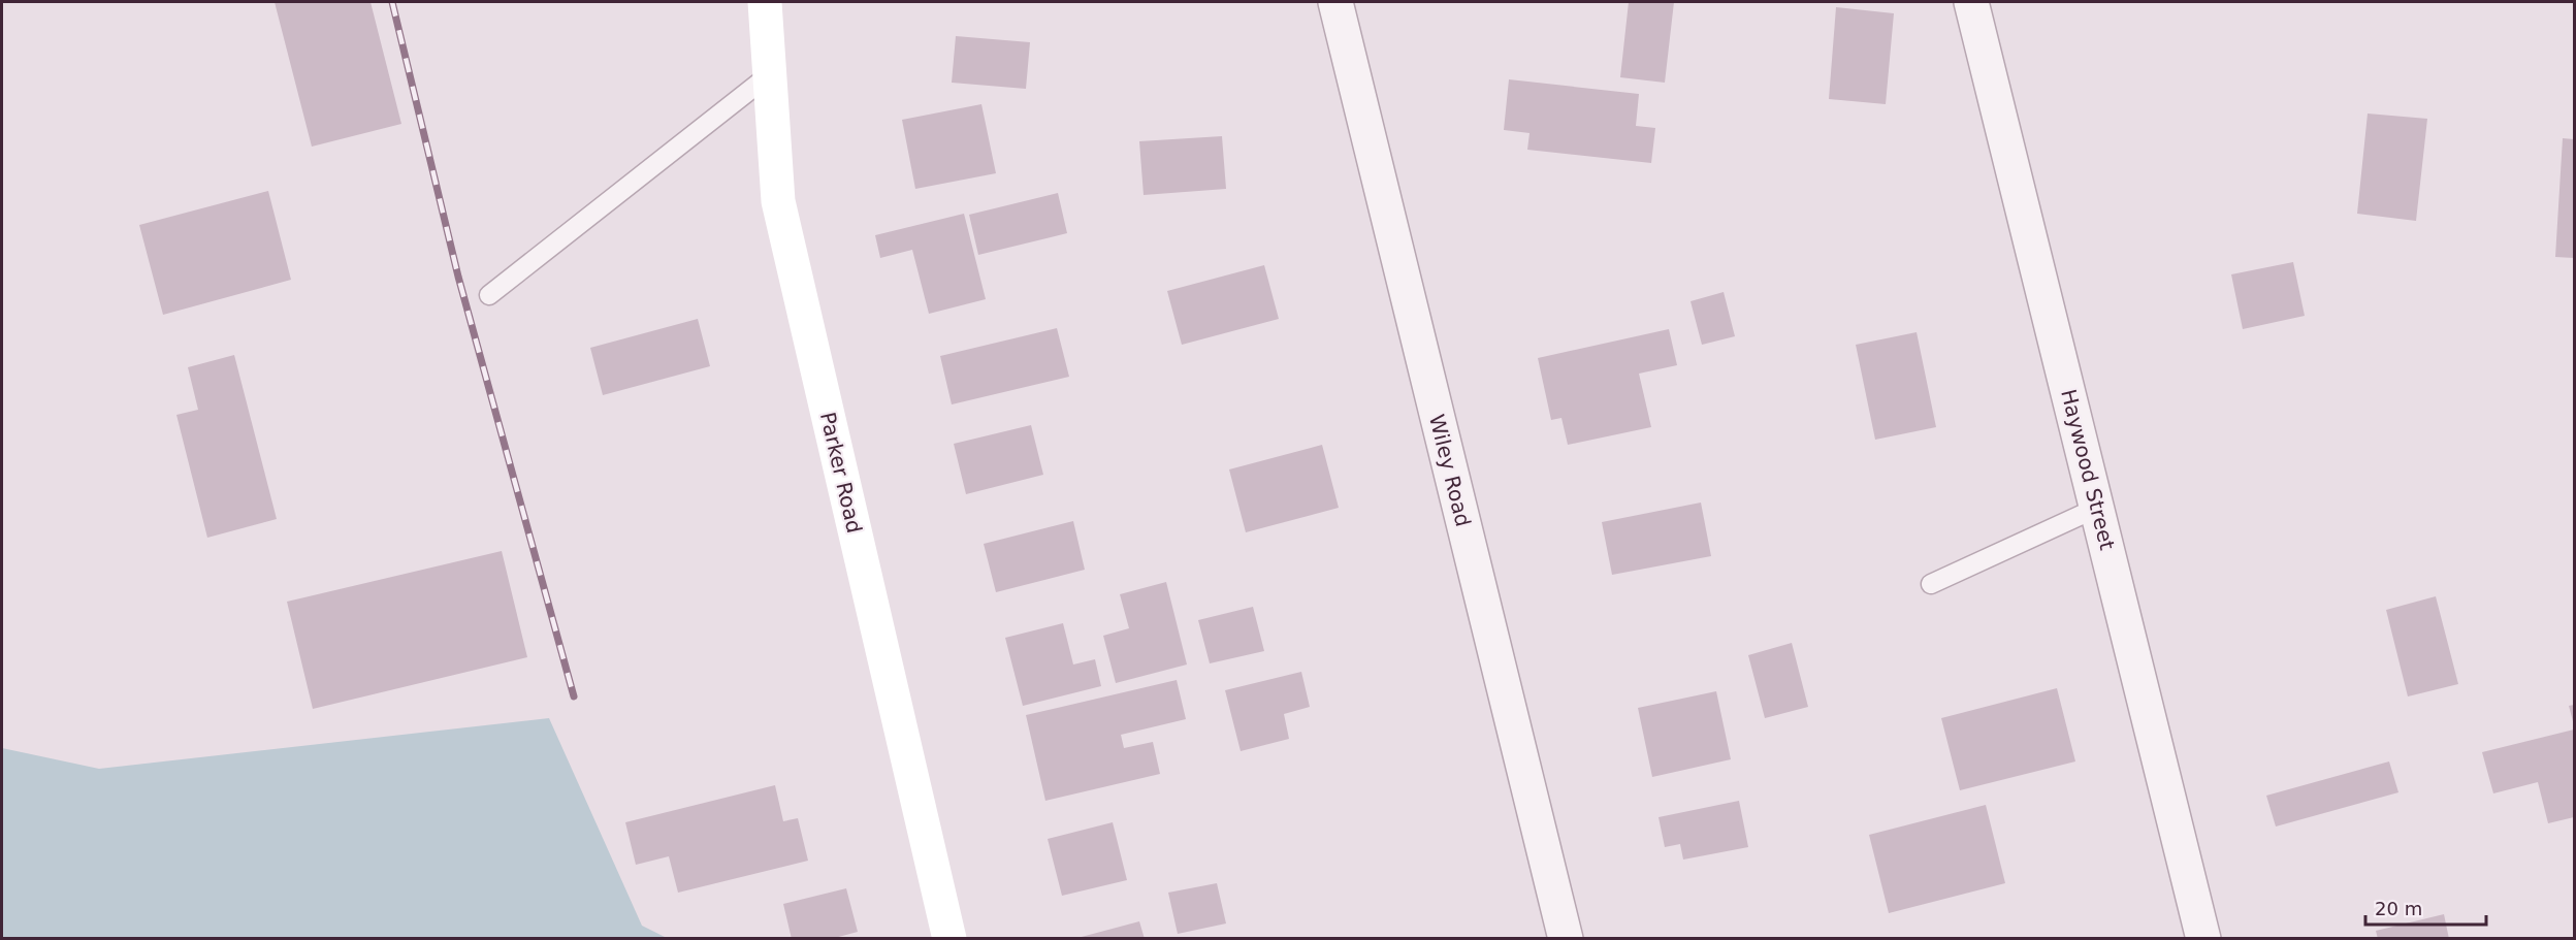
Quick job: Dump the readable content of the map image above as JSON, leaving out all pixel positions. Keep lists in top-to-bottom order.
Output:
{
  "streets": {
    "main road": ["Parker Road"],
    "street": ["Haywood Street", "Wiley Road"]
  },
  "scale_bar": "20 m"
}
